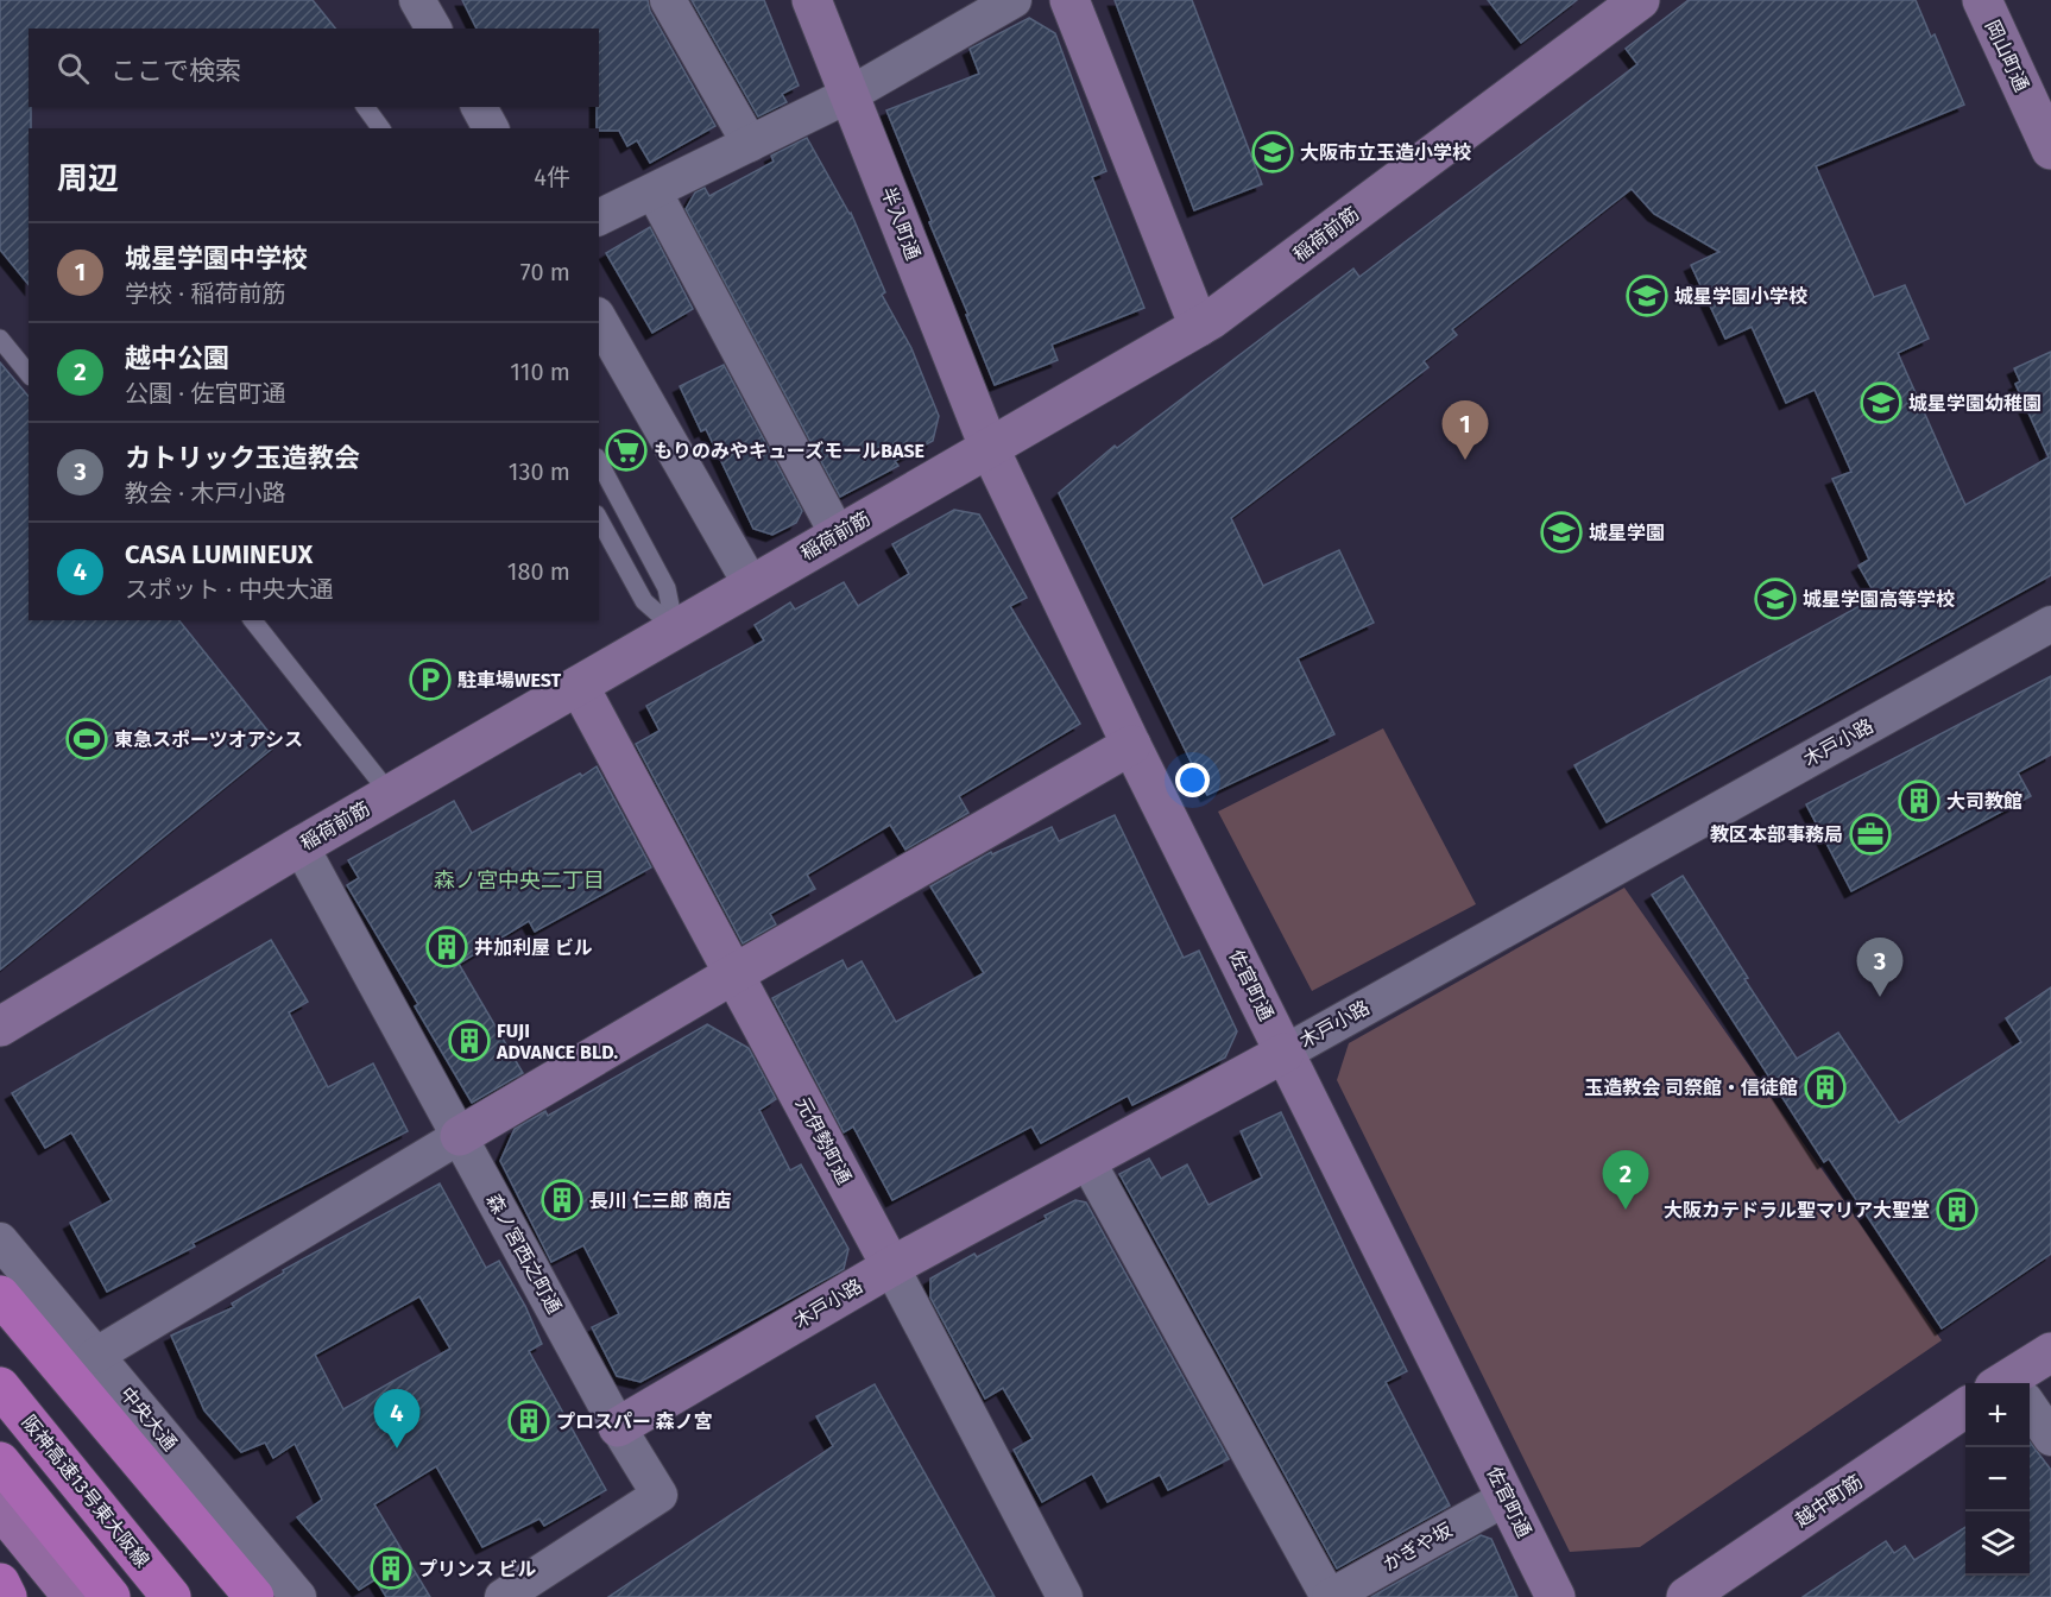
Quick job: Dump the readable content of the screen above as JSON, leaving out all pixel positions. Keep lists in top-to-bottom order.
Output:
{
  "streets": {
    "highway": ["阪神高速13号東大阪線"],
    "street": [
      "岡山町通",
      "半入町通",
      "稲荷前筋",
      "木戸小路",
      "佐官町通",
      "元伊勢町通",
      "森ノ宮西之町通",
      "中央大通",
      "越中町筋",
      "かぎや坂"
    ]
  },
  "crossings": [
    ["半入町通", "稲荷前筋"],
    ["半入町通", "佐官町通"],
    ["稲荷前筋", "佐官町通"],
    ["稲荷前筋", "元伊勢町通"],
    ["稲荷前筋", "森ノ宮西之町通"],
    ["木戸小路", "佐官町通"],
    ["木戸小路", "元伊勢町通"],
    ["木戸小路", "森ノ宮西之町通"],
    ["佐官町通", "かぎや坂"]
  ],
  "districts": ["森ノ宮中央二丁目"],
  "places": {
    "school or university": [
      "大阪市立玉造小学校",
      "城星学園小学校",
      "城星学園幼稚園",
      "城星学園",
      "城星学園高等学校"
    ],
    "supermarket": ["もりのみやキューズモールBASE"],
    "parking": ["駐車場WEST"],
    "sports": ["東急スポーツオアシス"],
    "building": [
      "大司教館",
      "井加利屋 ビル",
      "FUJI ADVANCE BLD.",
      "玉造教会 司祭館・信徒館",
      "長川 仁三郎 商店",
      "大阪カテドラル聖マリア大聖堂",
      "プロスパー 森ノ宮",
      "プリンス ビル"
    ],
    "office": ["教区本部事務局"]
  },
  "page": {
    "search": "ここで検索",
    "heading": ["周辺", "4件"],
    "list": [
      {
        "mark": "1",
        "name": "城星学園中学校",
        "note": "学校 · 稲荷前筋",
        "value": "70 m"
      },
      {
        "mark": "2",
        "name": "越中公園",
        "note": "公園 · 佐官町通",
        "value": "110 m"
      },
      {
        "mark": "3",
        "name": "カトリック玉造教会",
        "note": "教会 · 木戸小路",
        "value": "130 m"
      },
      {
        "mark": "4",
        "name": "CASA LUMINEUX",
        "note": "スポット · 中央大通",
        "value": "180 m"
      }
    ],
    "pins": [
      "1",
      "3",
      "2",
      "4"
    ],
    "map_buttons": ["+", "−"]
  }
}
